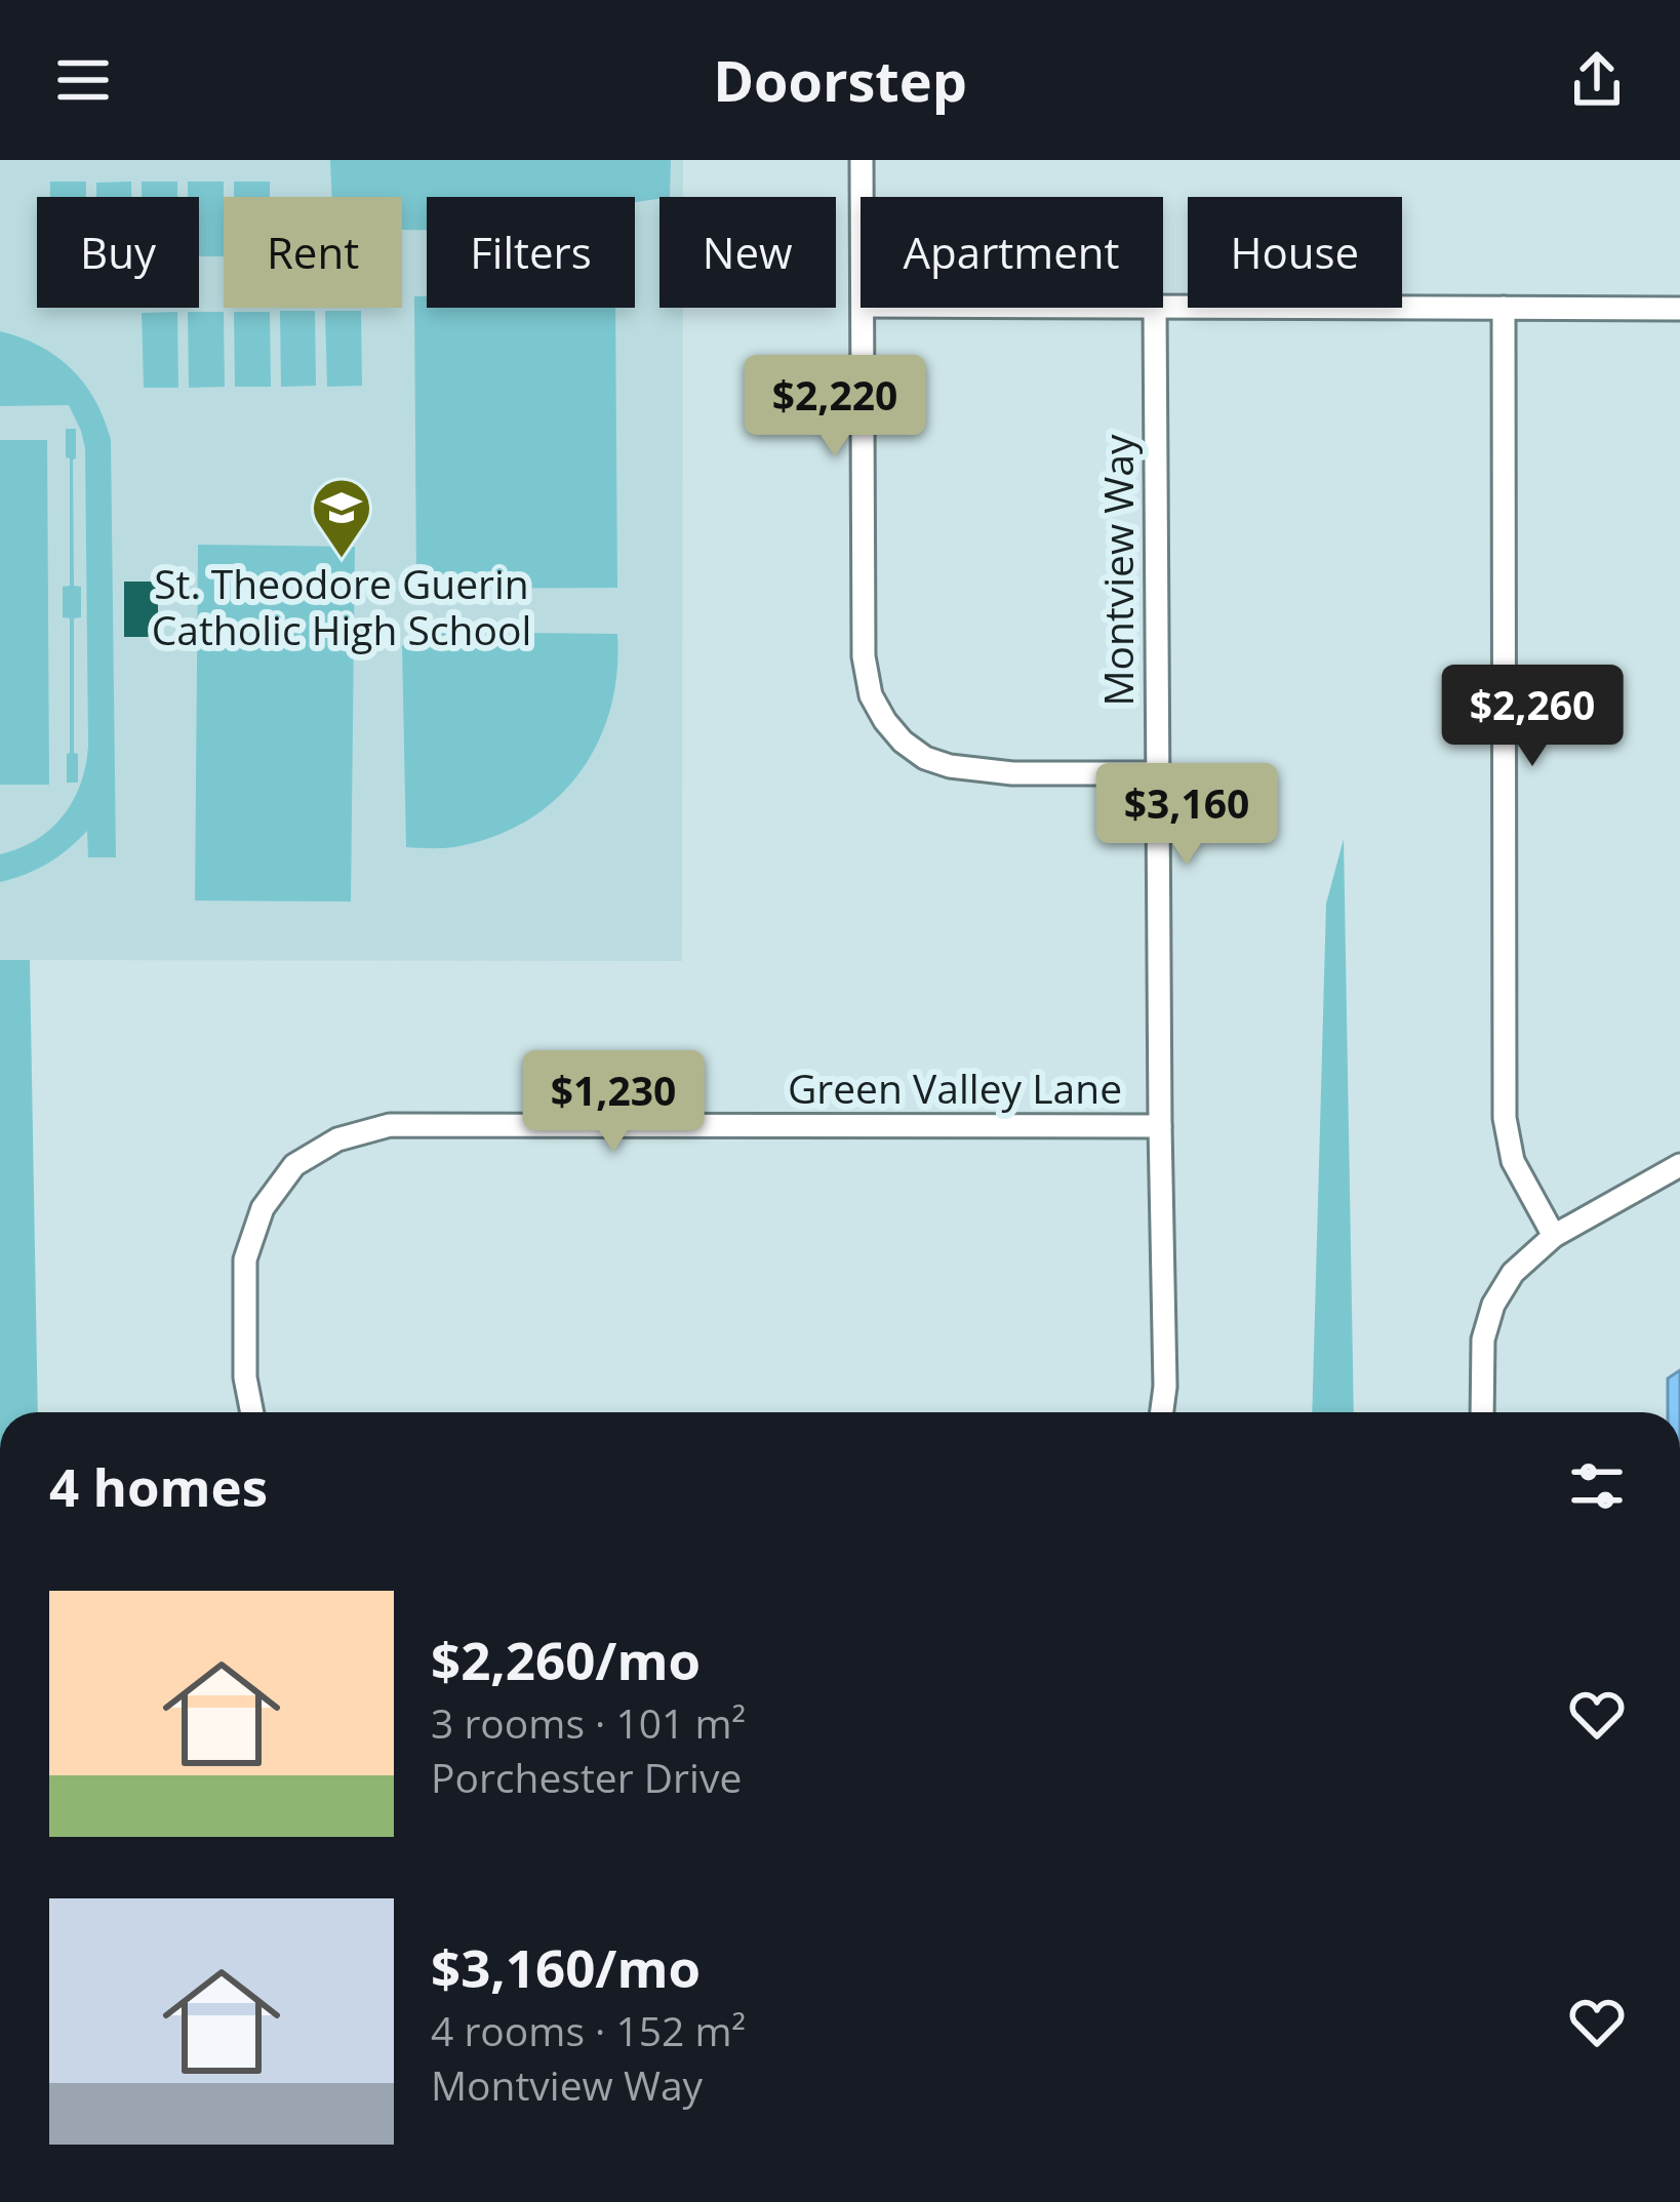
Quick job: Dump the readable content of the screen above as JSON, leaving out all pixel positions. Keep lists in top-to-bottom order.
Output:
{
  "streets": {
    "street": ["Montview Way", "Green Valley Lane"]
  },
  "crossings": [
    ["Montview Way", "Green Valley Lane"]
  ],
  "places": {
    "school or university": ["St. Theodore Guerin Catholic High School"]
  },
  "page": {
    "header": "Doorstep",
    "chip": [
      "Buy",
      "Rent",
      "Filters",
      "New",
      "Apartment",
      "House"
    ],
    "price": [
      "$2,220",
      "$2,260",
      "$3,160",
      "$1,230"
    ],
    "heading": "4 homes",
    "list": [
      {
        "name": "$2,260/mo",
        "note": "3 rooms · 101 m² · Porchester Drive"
      },
      {
        "name": "$3,160/mo",
        "note": "4 rooms · 152 m² · Montview Way"
      }
    ]
  }
}
